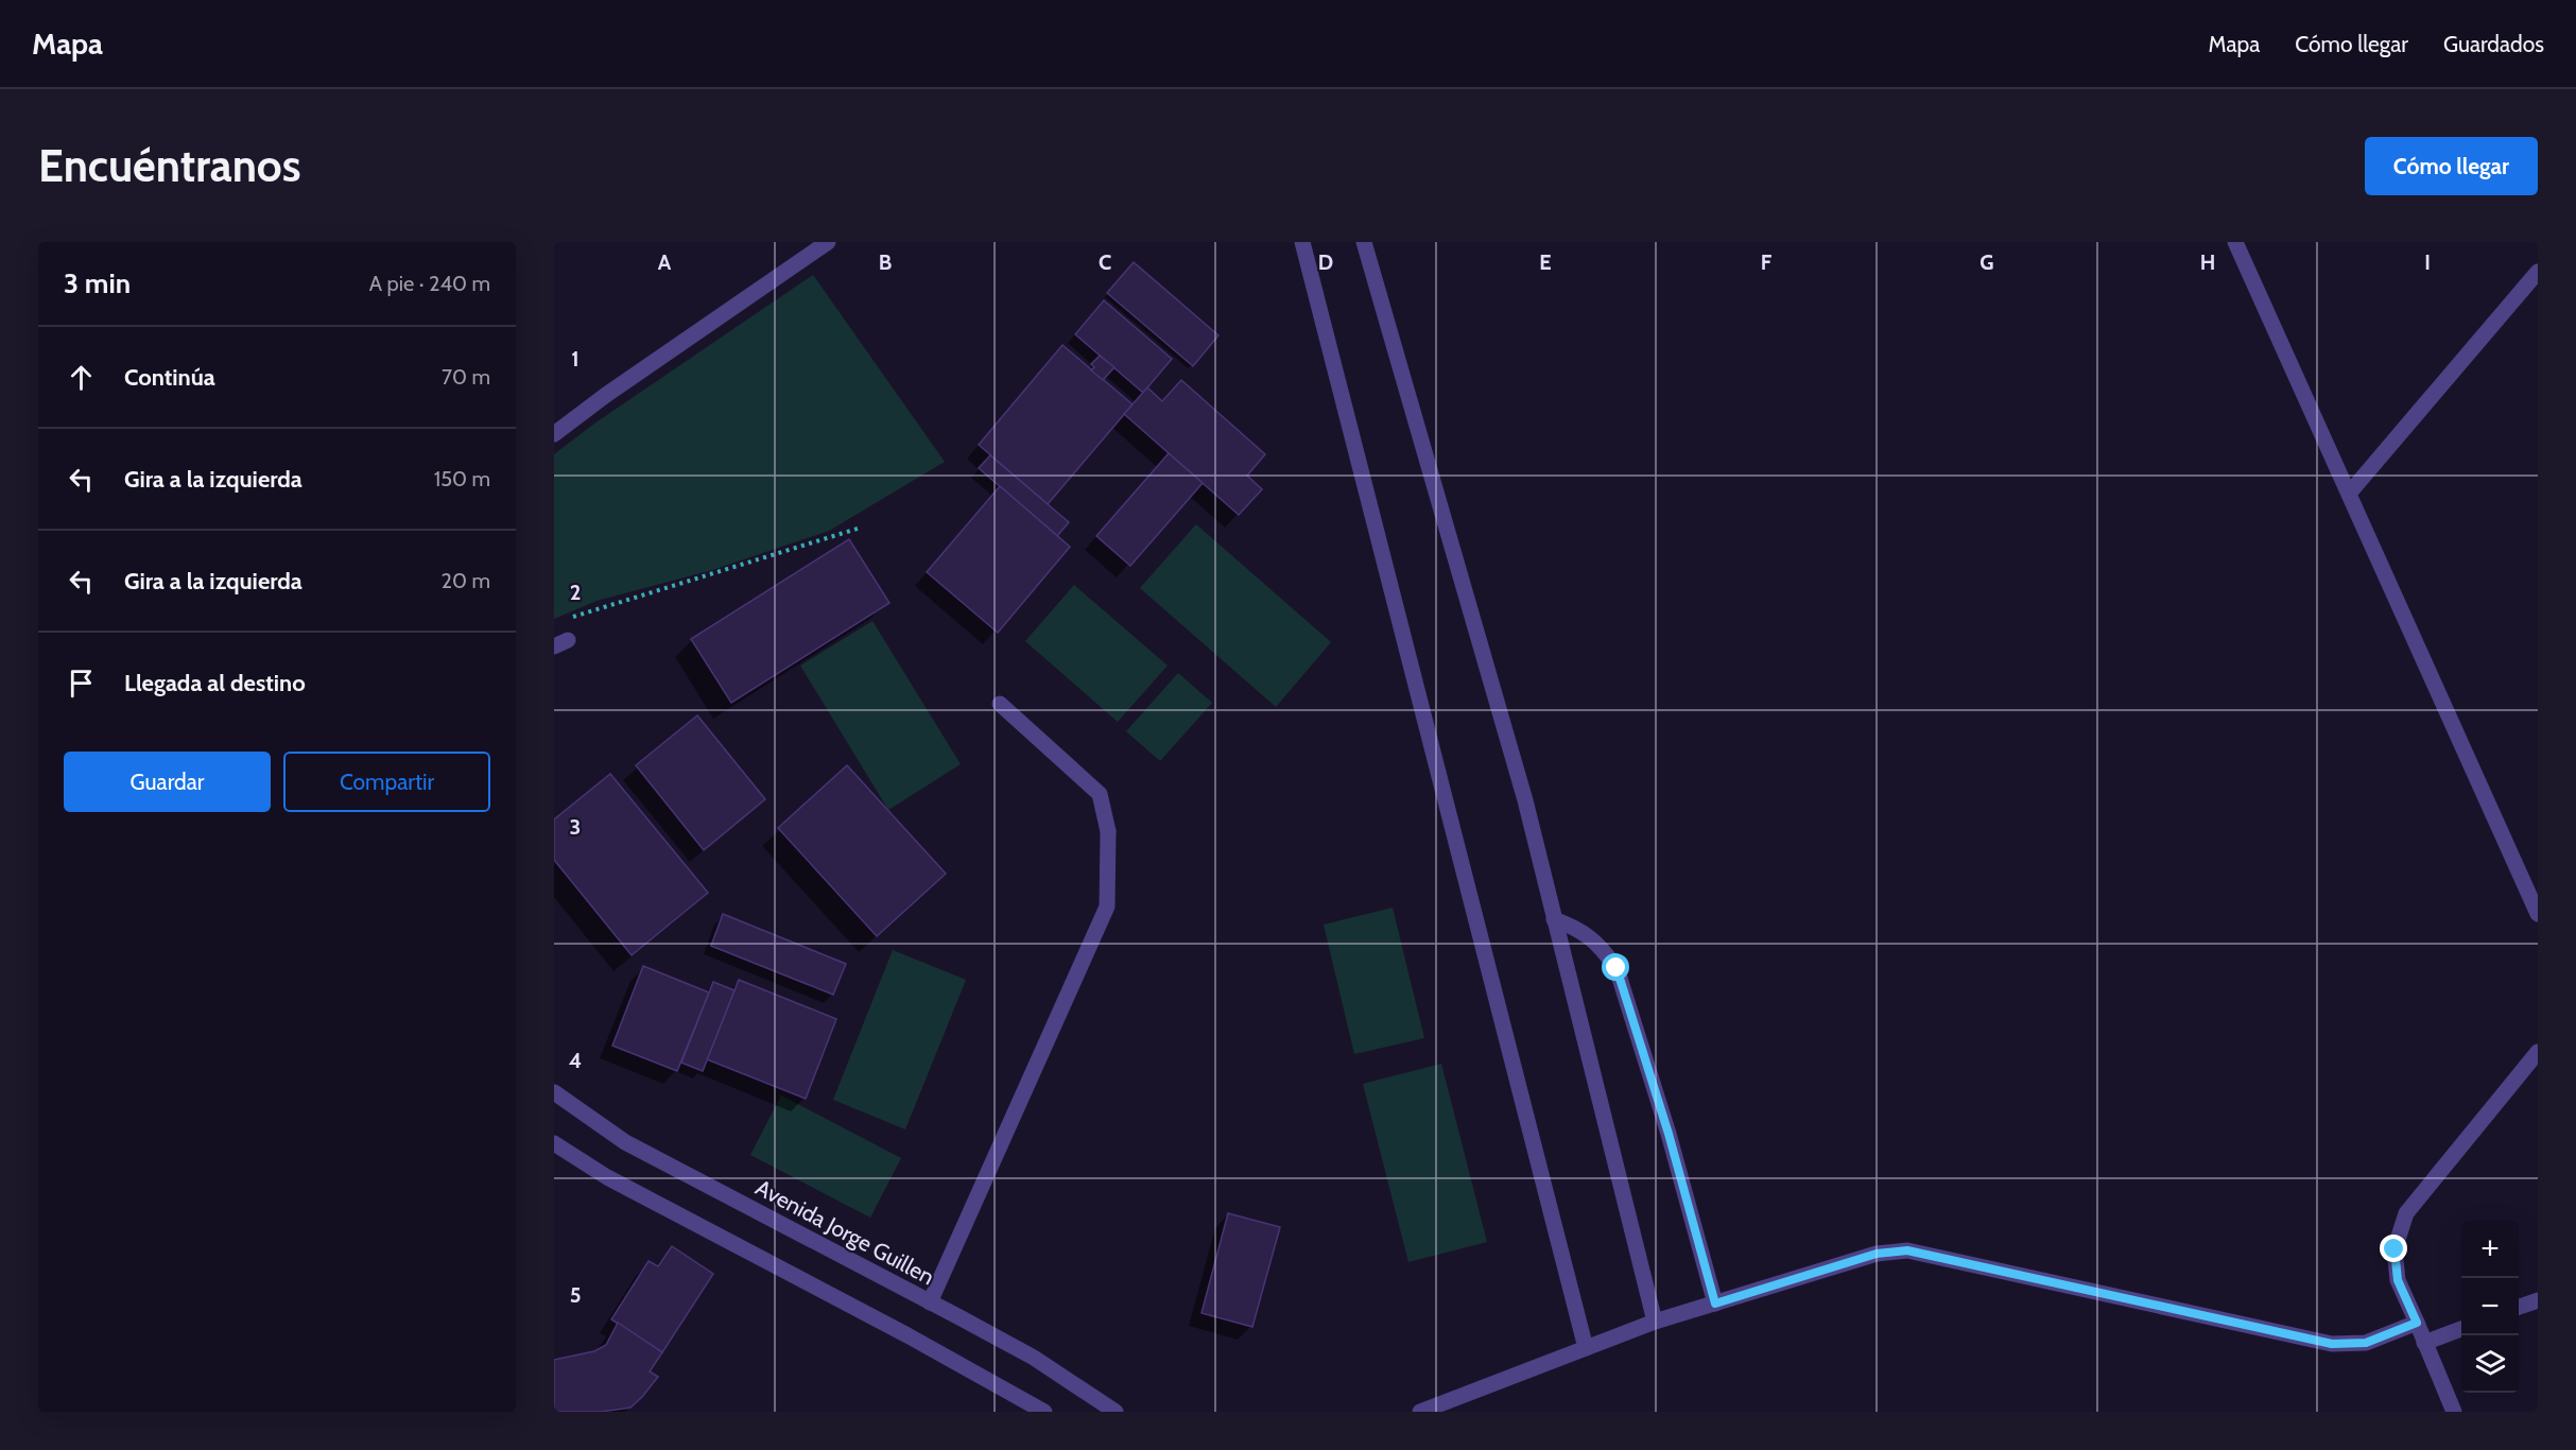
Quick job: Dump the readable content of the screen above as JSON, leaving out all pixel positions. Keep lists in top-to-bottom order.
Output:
{
  "streets": {
    "street": ["Avenida Jorge Guillen"]
  },
  "page": {
    "header": "Mapa",
    "nav": ["Mapa", "Cómo llegar", "Guardados"],
    "buttons": [
      "Cómo llegar",
      ["Guardar", "Compartir"]
    ],
    "title": "Encuéntranos",
    "heading": ["3 min", "A pie · 240 m"],
    "list": [
      ["Continúa", "70 m"],
      ["Gira a la izquierda", "150 m"],
      ["Gira a la izquierda", "20 m"],
      "Llegada al destino"
    ],
    "map_buttons": ["+", "−"]
  },
  "grid": {
    "columns": [
      "A",
      "B",
      "C",
      "D",
      "E",
      "F",
      "G",
      "H",
      "I"
    ],
    "rows": [
      "1",
      "2",
      "3",
      "4",
      "5"
    ]
  }
}
